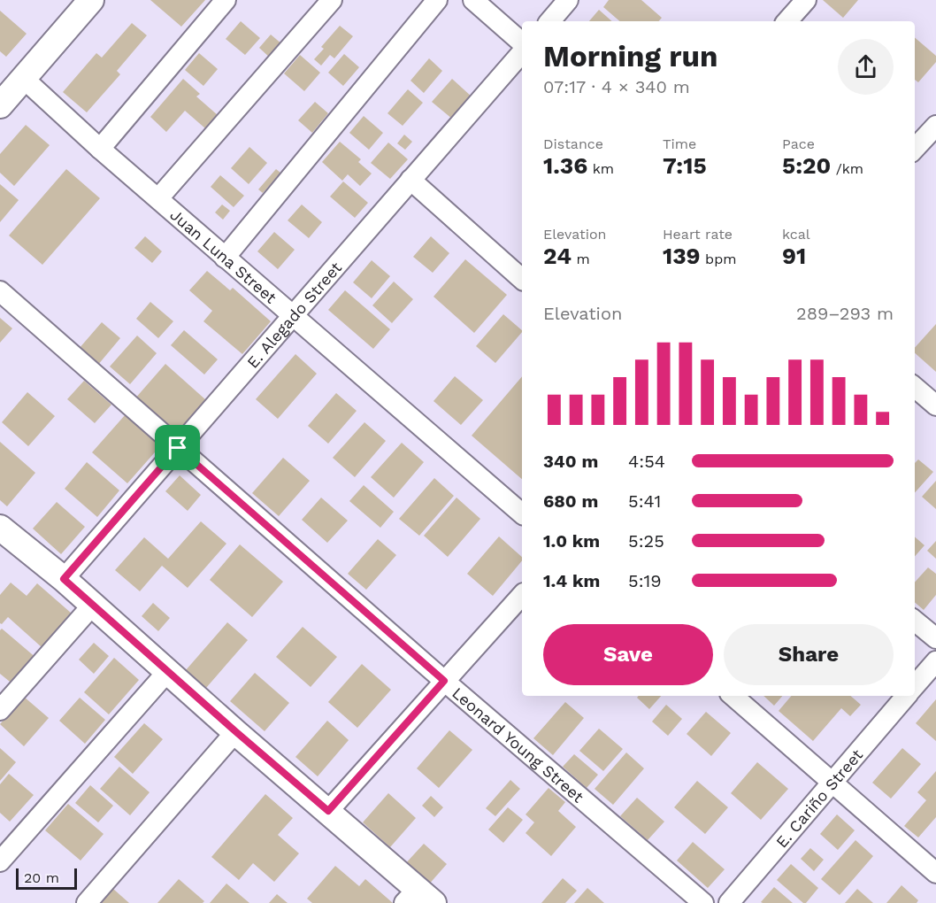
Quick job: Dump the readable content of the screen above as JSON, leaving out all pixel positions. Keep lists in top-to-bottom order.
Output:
{
  "streets": {
    "street": [
      "Juan Luna Street",
      "E. Alegado Street",
      "Leonard Young Street",
      "E. Cariño Street"
    ]
  },
  "crossings": [
    ["Juan Luna Street", "E. Alegado Street"],
    ["E. Alegado Street", "Leonard Young Street"]
  ],
  "scale_bar": "20 m",
  "page": {
    "heading": ["Morning run", "07:17 · 4 × 340 m"],
    "stats": [
      ["Distance", "1.36 km"],
      ["Time", "7:15"],
      ["Pace", "5:20 /km"],
      ["Elevation", "24 m"],
      ["Heart rate", "139 bpm"],
      ["kcal", "91"]
    ],
    "chart": ["Elevation", "289–293 m"],
    "list": [
      {
        "name": "340 m",
        "note": "4:54"
      },
      {
        "name": "680 m",
        "note": "5:41"
      },
      {
        "name": "1.0 km",
        "note": "5:25"
      },
      {
        "name": "1.4 km",
        "note": "5:19"
      }
    ],
    "buttons": ["Save", "Share"],
    "scale": "20 m"
  }
}
